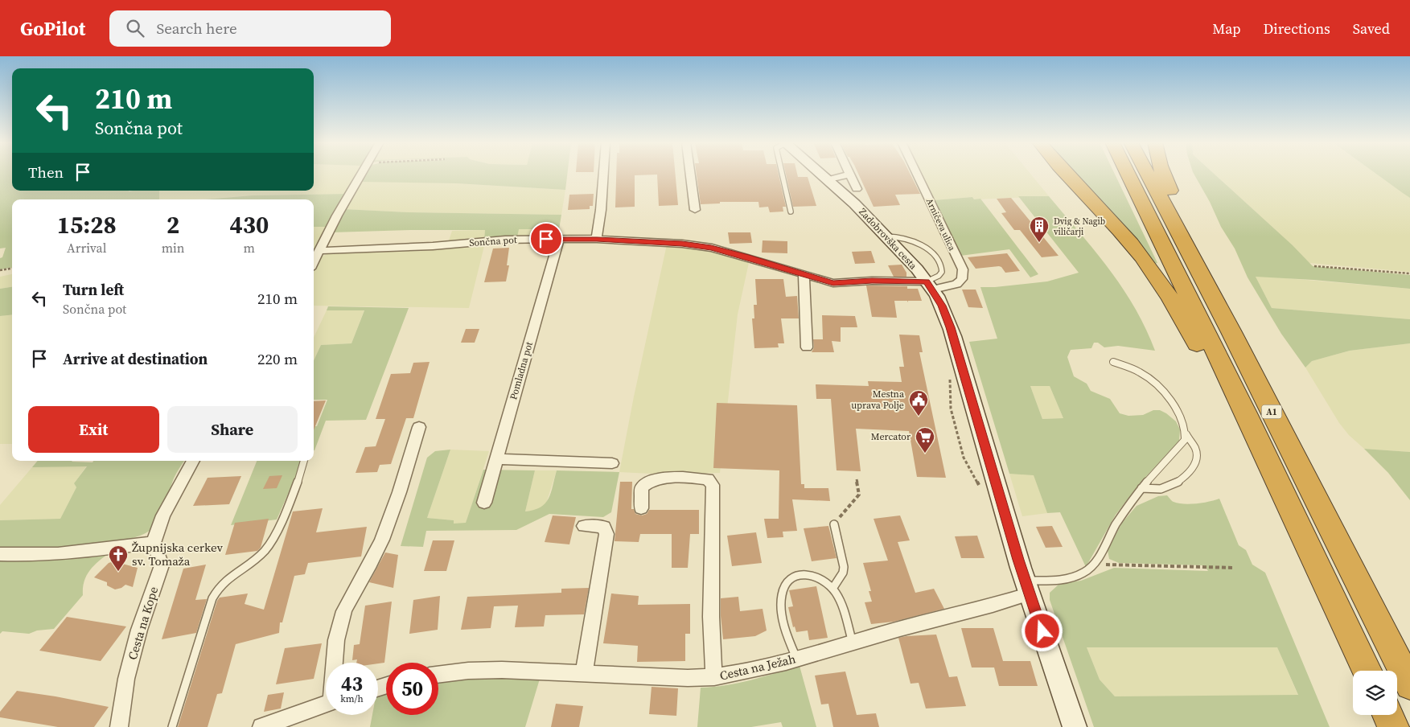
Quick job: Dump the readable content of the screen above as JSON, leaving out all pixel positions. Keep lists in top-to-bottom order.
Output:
{
  "streets": {
    "highway": ["A1"],
    "main road": ["Zadobrovška cesta"],
    "street": [
      "Arničeva ulica",
      "Sončna pot",
      "Pomladna pot",
      "Cesta na Kope",
      "Cesta na Ježah"
    ]
  },
  "crossings": [
    ["Arničeva ulica", "Zadobrovška cesta"],
    ["Arničeva ulica", "Sončna pot"],
    ["Zadobrovška cesta", "Sončna pot"],
    ["Zadobrovška cesta", "Cesta na Ježah"],
    ["Sončna pot", "Pomladna pot"]
  ],
  "places": {
    "building": ["Dvig & Nagib viličarji"],
    "public building": ["Mestna uprava Polje"],
    "supermarket": ["Mercator"],
    "church": ["Župnijska cerkev sv. Tomaža"]
  },
  "page": {
    "header": "GoPilot",
    "search": "Search here",
    "nav": ["Map", "Directions", "Saved"],
    "turn": ["210 m", "Sončna pot"],
    "then": "Then",
    "eta": [
      "15:28",
      "Arrival",
      "2",
      "min",
      "430",
      "m"
    ],
    "list": [
      {
        "name": "Turn left",
        "note": "Sončna pot",
        "value": "210 m"
      },
      {
        "name": "Arrive at destination",
        "value": "220 m"
      }
    ],
    "buttons": ["Exit", "Share"],
    "speed": "43 km/h",
    "limit": "50"
  }
}
